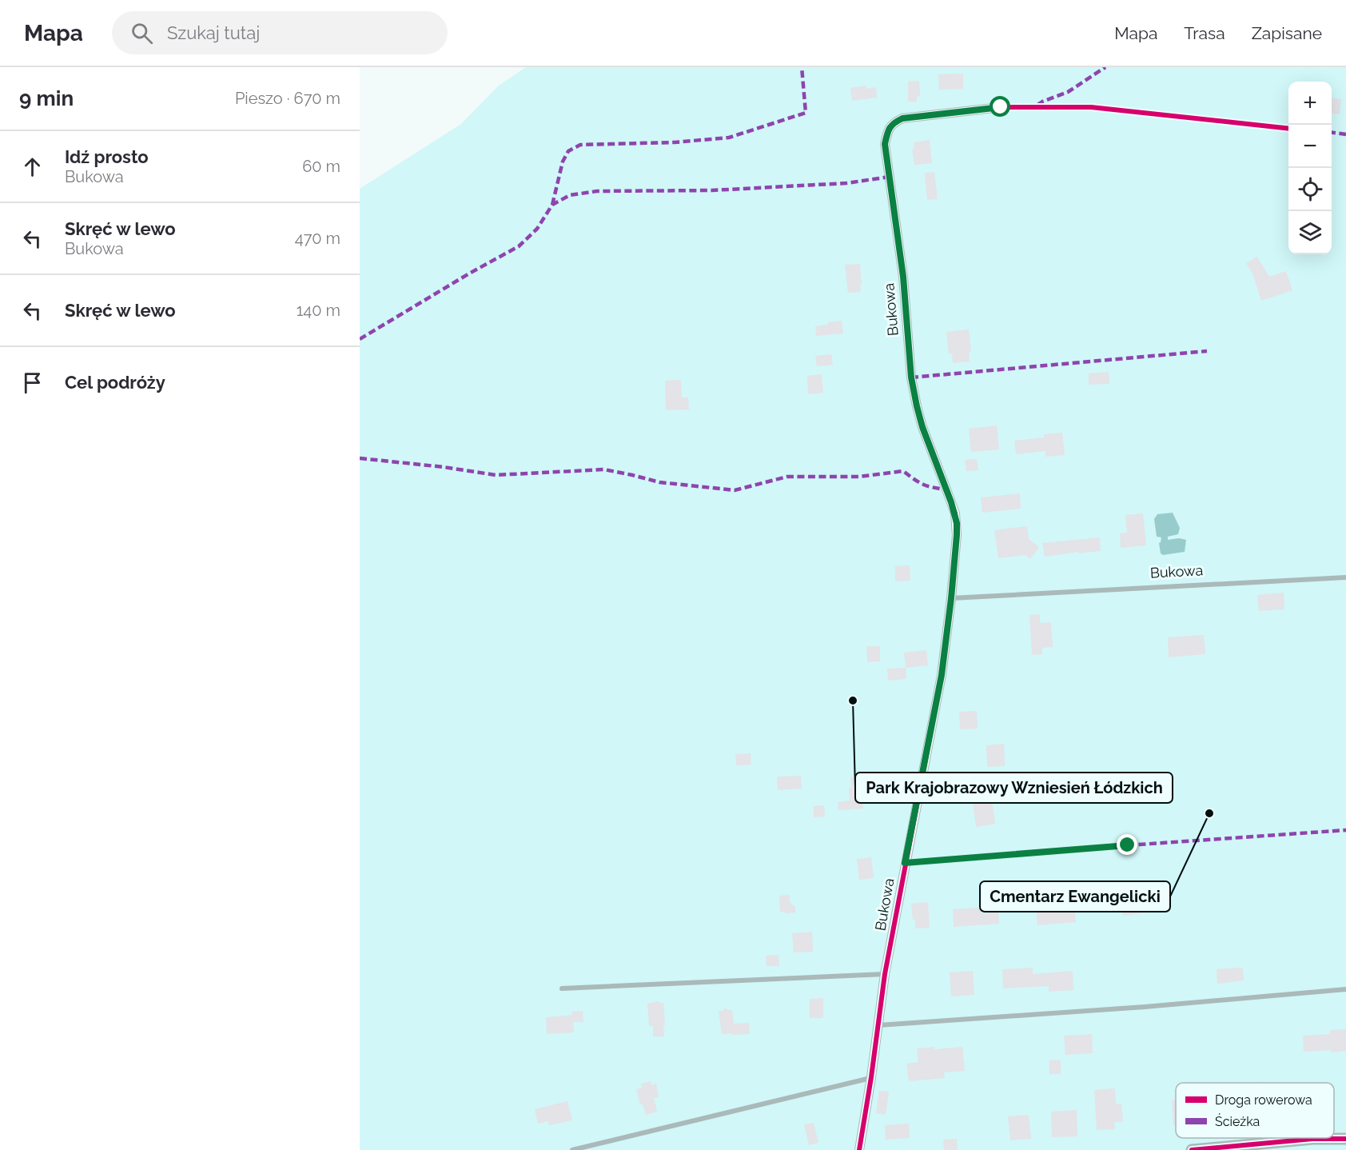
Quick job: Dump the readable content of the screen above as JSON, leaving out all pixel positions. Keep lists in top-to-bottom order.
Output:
{
  "streets": {
    "street": ["Bukowa"]
  },
  "places": ["Park Krajobrazowy Wzniesień Łódzkich", "Cmentarz Ewangelicki"],
  "legend": ["Droga rowerowa", "Ścieżka"],
  "page": {
    "header": "Mapa",
    "search": "Szukaj tutaj",
    "nav": ["Mapa", "Trasa", "Zapisane"],
    "heading": ["9 min", "Pieszo · 670 m"],
    "map_buttons": ["+", "−"],
    "list": [
      ["Idź prosto", "Bukowa", "60 m"],
      ["Skręć w lewo", "Bukowa", "470 m"],
      ["Skręć w lewo", "140 m"],
      "Cel podróży"
    ]
  }
}
